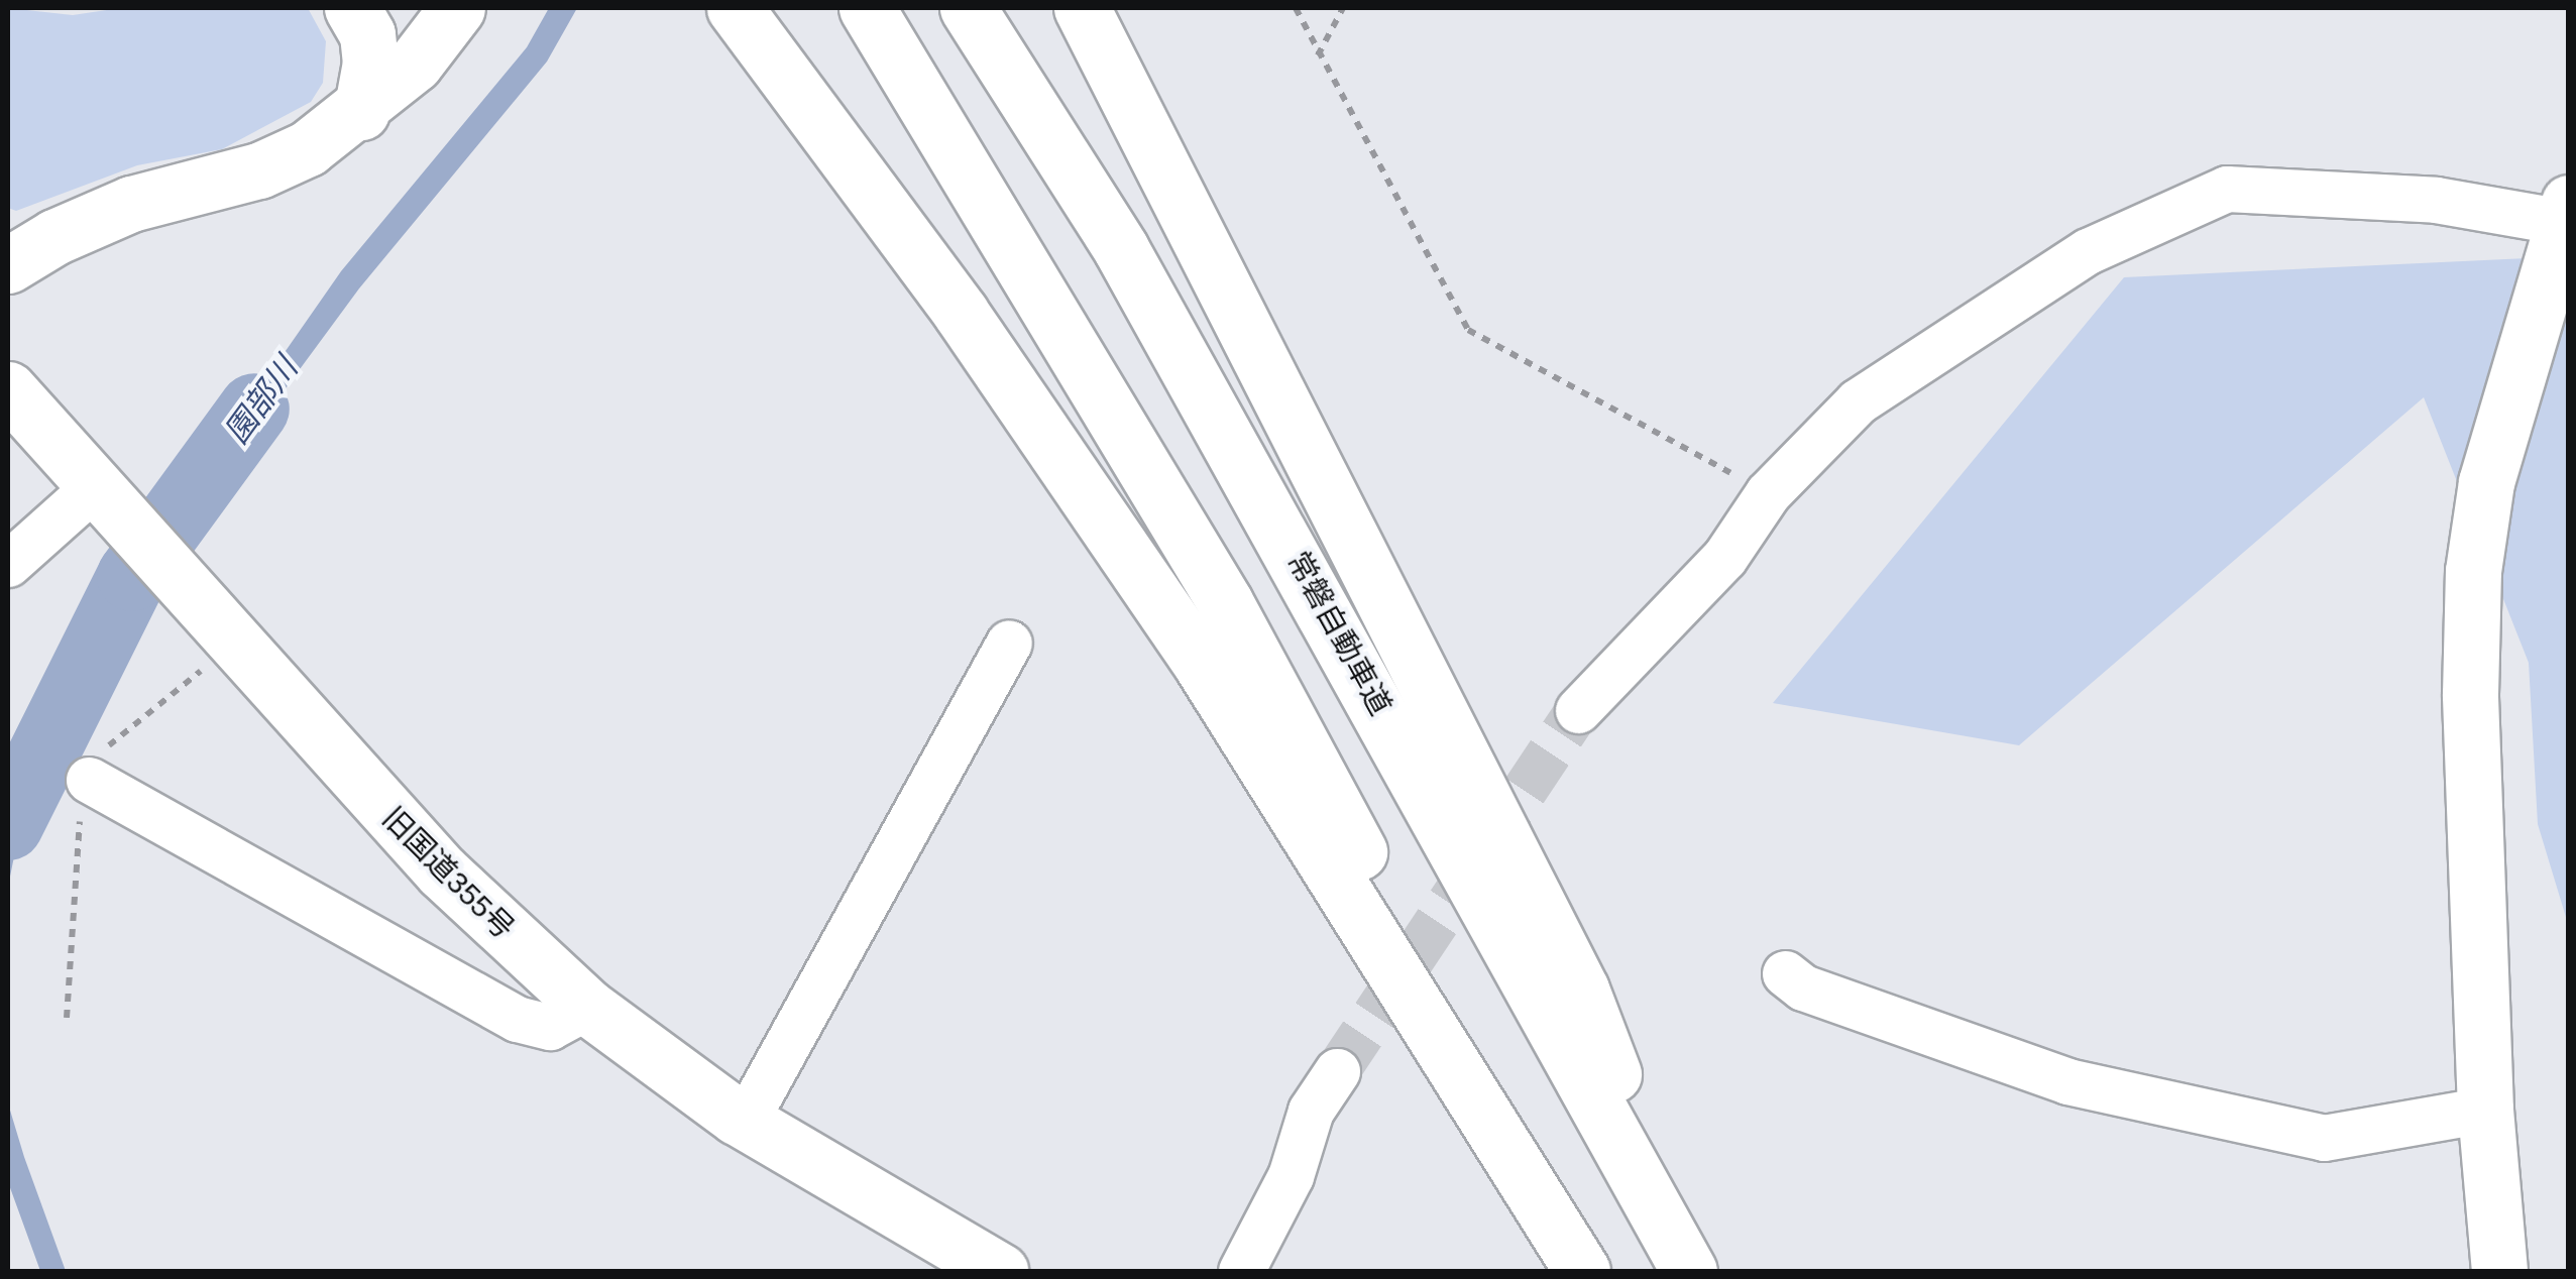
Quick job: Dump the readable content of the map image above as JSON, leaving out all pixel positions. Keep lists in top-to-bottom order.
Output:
{
  "streets": {
    "main road": ["常磐自動車道", "旧国道355号"]
  },
  "water": ["園部川"]
}
